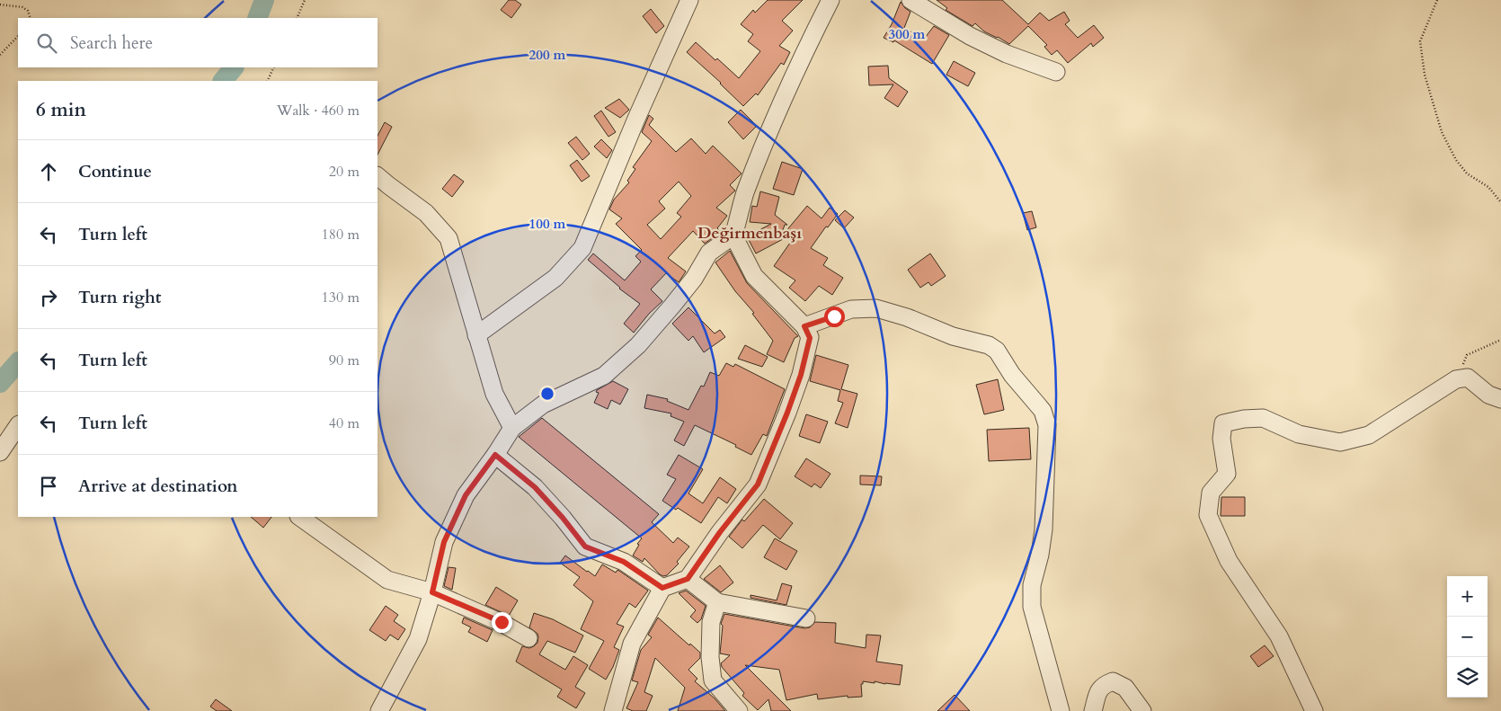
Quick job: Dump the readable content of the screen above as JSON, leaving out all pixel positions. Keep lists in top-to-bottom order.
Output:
{
  "districts": ["Değirmenbaşı"],
  "page": {
    "search": "Search here",
    "heading": ["6 min", "Walk · 460 m"],
    "list": [
      ["Continue", "20 m"],
      ["Turn left", "180 m"],
      ["Turn right", "130 m"],
      ["Turn left", "90 m"],
      ["Turn left", "40 m"],
      "Arrive at destination"
    ],
    "map_buttons": ["+", "−"]
  },
  "rings": ["300 m", "200 m", "100 m"]
}
